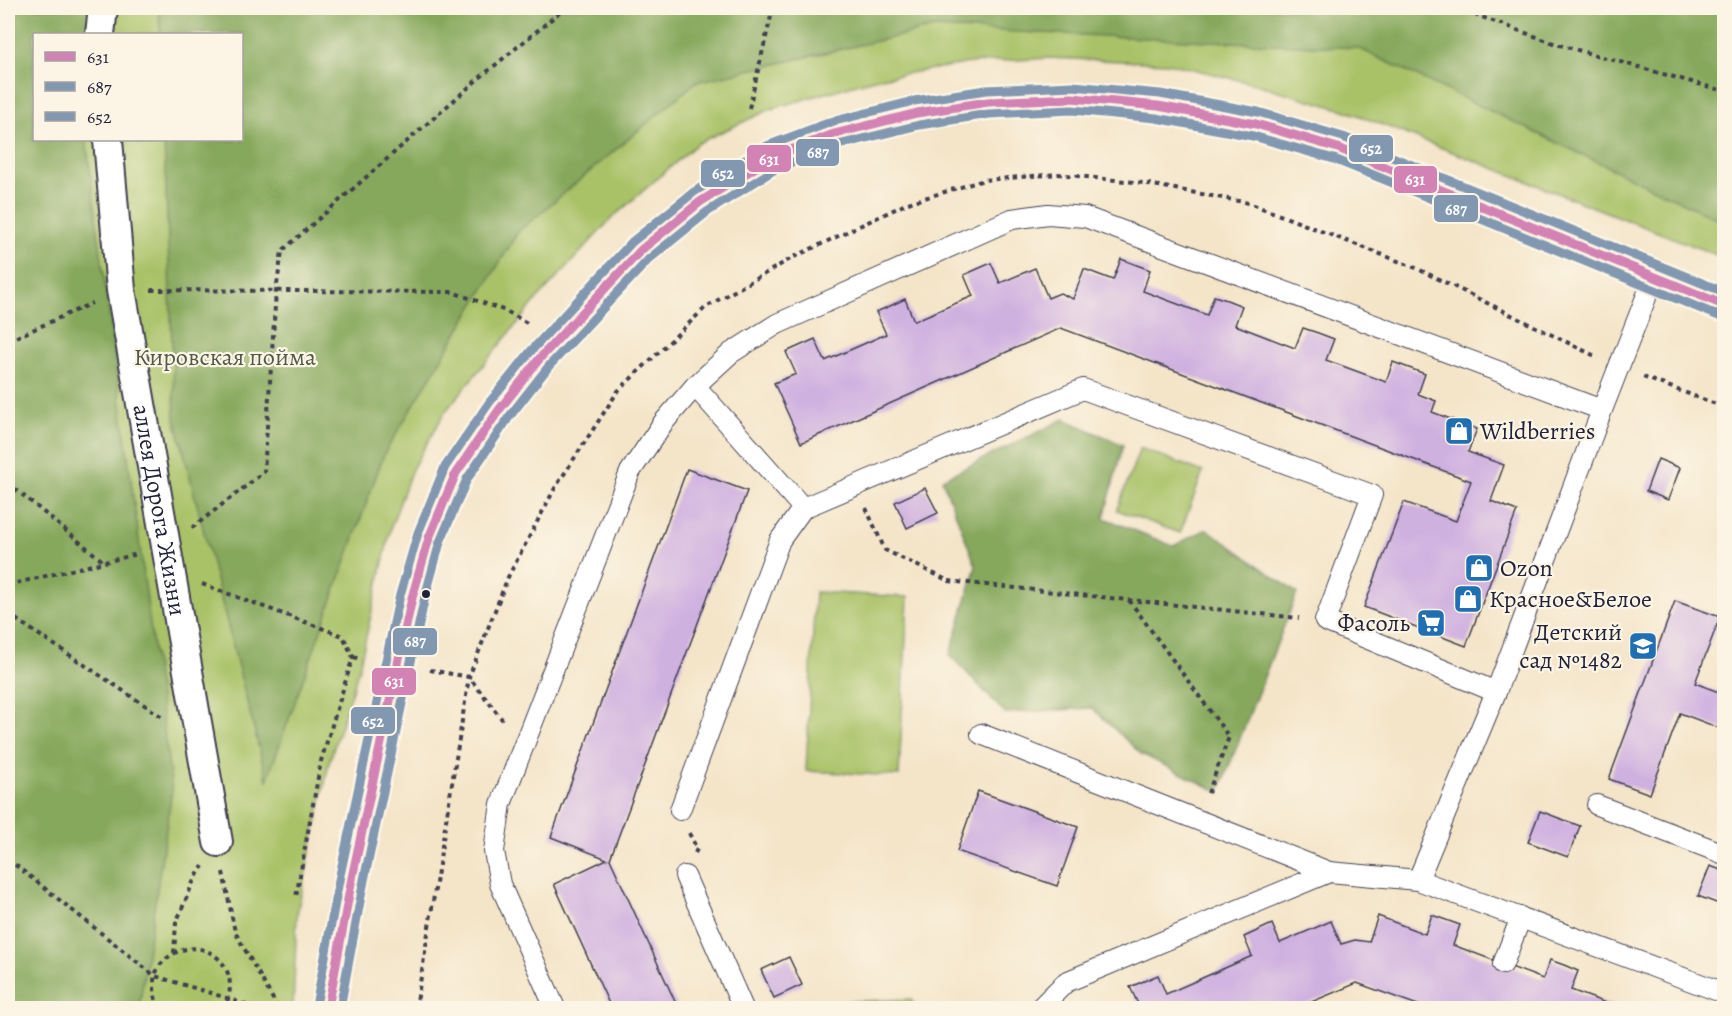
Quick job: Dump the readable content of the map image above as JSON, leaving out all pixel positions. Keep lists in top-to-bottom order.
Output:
{
  "streets": {
    "street": ["аллея Дорога Жизни"]
  },
  "parks": ["Кировская пойма"],
  "places": {
    "shop": ["Wildberries", "Ozon", "Красное&Белое"],
    "supermarket": ["Фасоль"],
    "school or university": ["Детский сад №1482"]
  },
  "lines": ["transit line 652", "transit line 631", "transit line 687"],
  "legend": ["631", "687", "652"]
}
